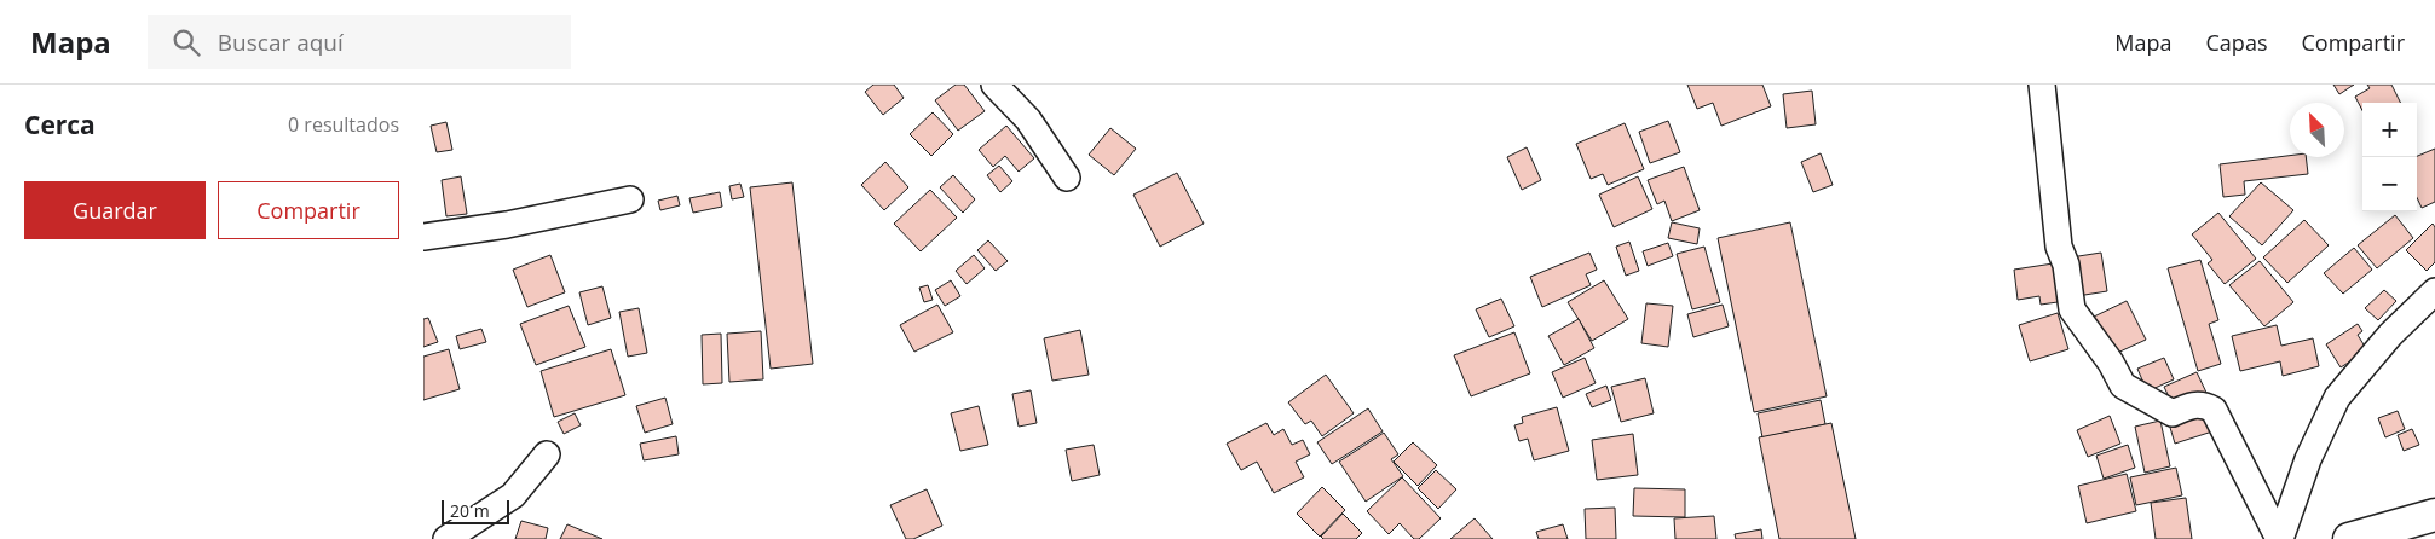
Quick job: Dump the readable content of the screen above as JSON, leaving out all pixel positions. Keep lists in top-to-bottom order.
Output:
{
  "scale_bar": "20 m",
  "north": "top left",
  "page": {
    "header": "Mapa",
    "search": "Buscar aquí",
    "nav": ["Mapa", "Capas", "Compartir"],
    "heading": ["Cerca", "0 resultados"],
    "map_buttons": ["+", "−"],
    "buttons": ["Guardar", "Compartir"],
    "scale": "20 m"
  }
}
